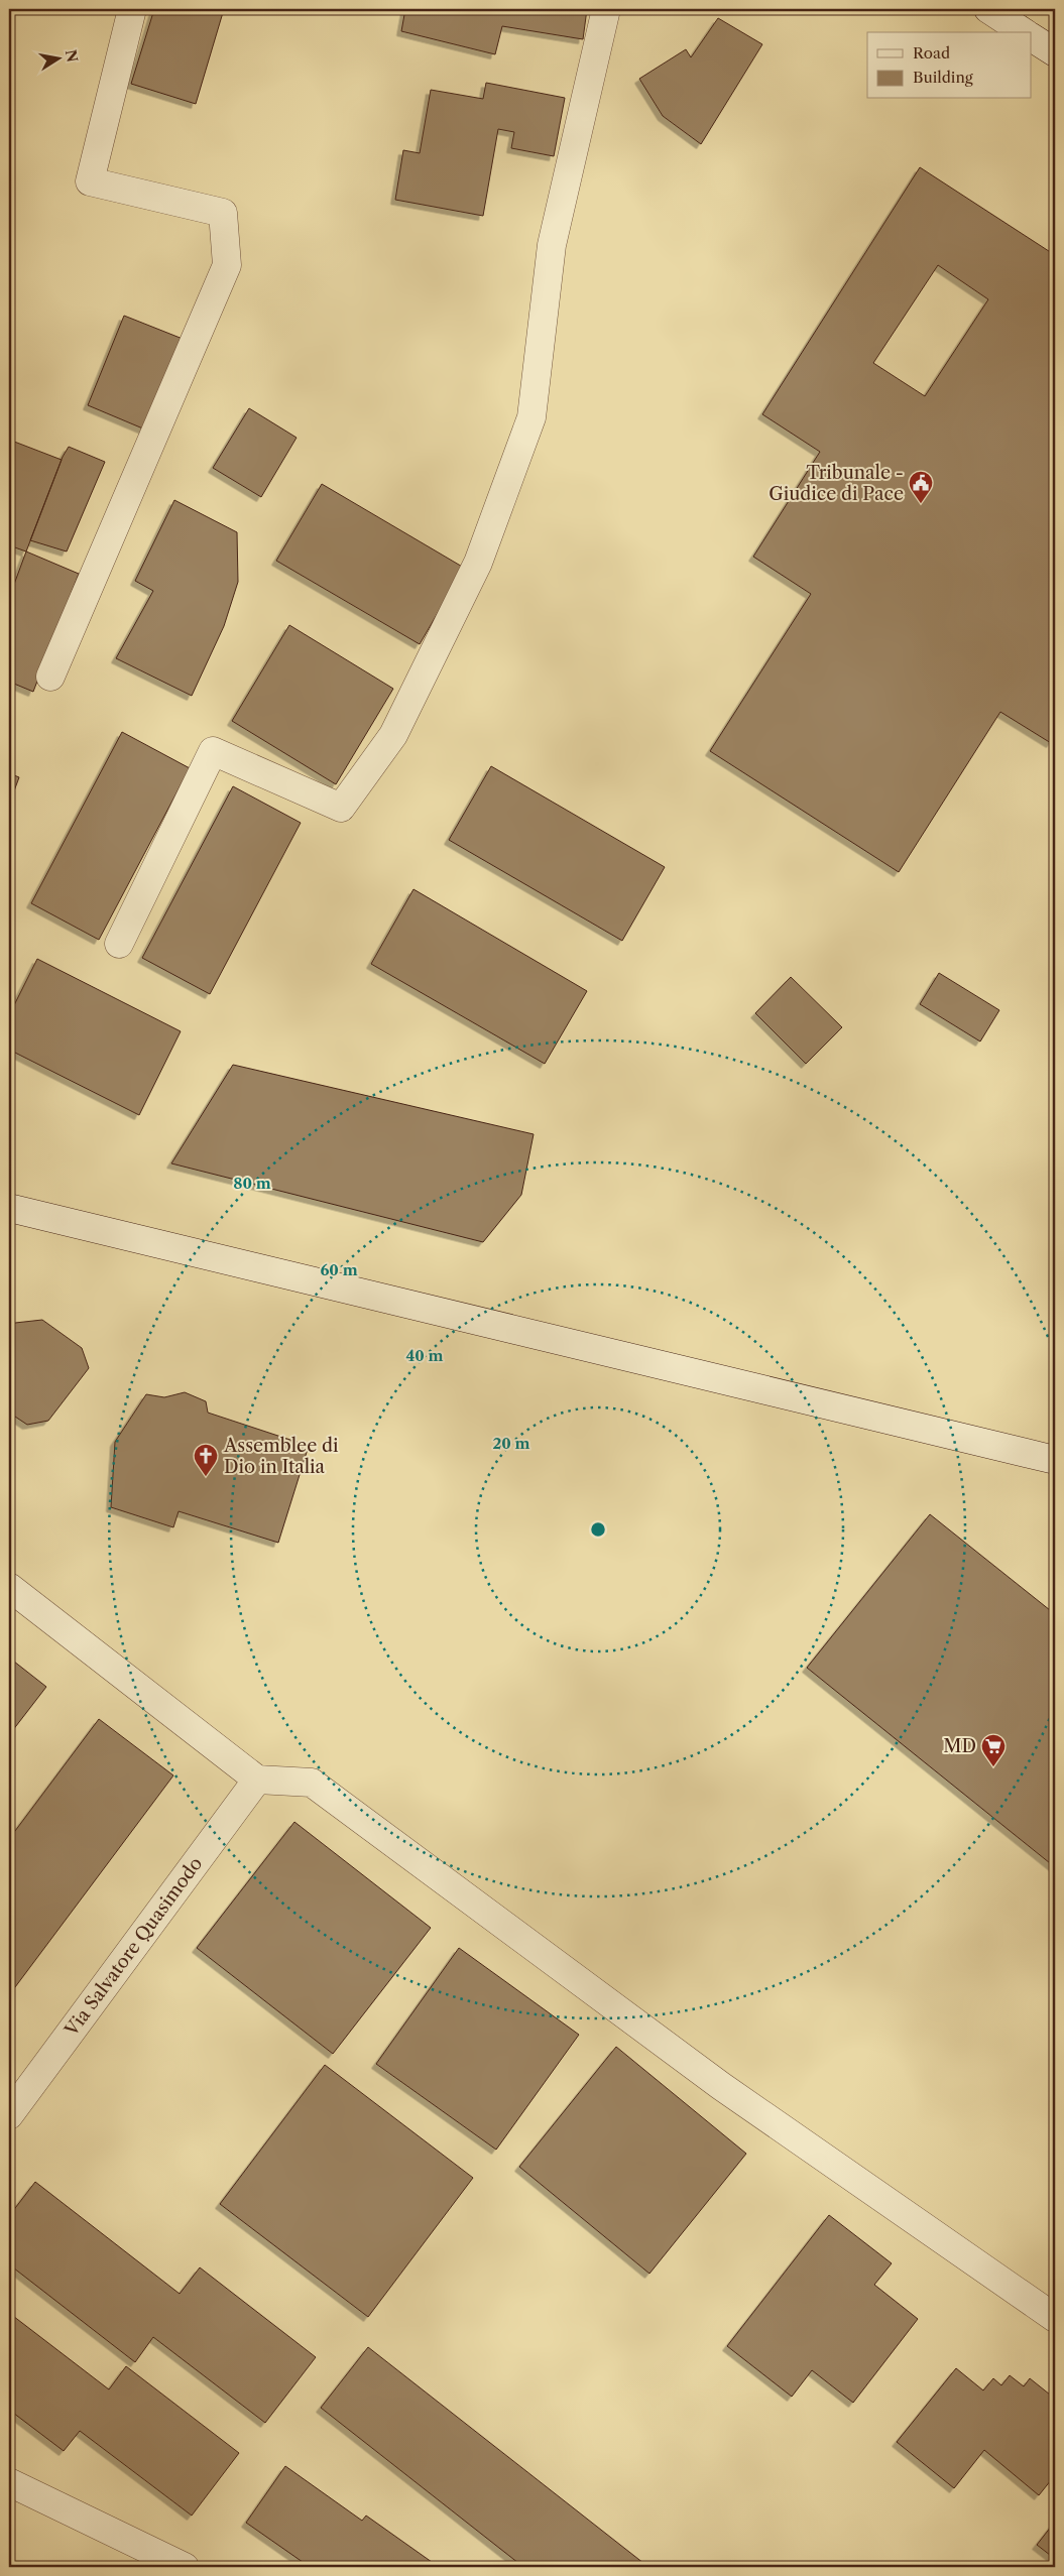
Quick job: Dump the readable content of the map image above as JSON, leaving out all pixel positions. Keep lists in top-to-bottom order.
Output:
{
  "streets": {
    "street": ["Via Salvatore Quasimodo"]
  },
  "places": {
    "public building": ["Tribunale - Giudice di Pace"],
    "church": ["Assemblee di Dio in Italia"],
    "supermarket": ["MD"]
  },
  "legend": ["Road", "Building"],
  "north": "right",
  "rings": [
    "80 m",
    "60 m",
    "40 m",
    "20 m"
  ]
}
